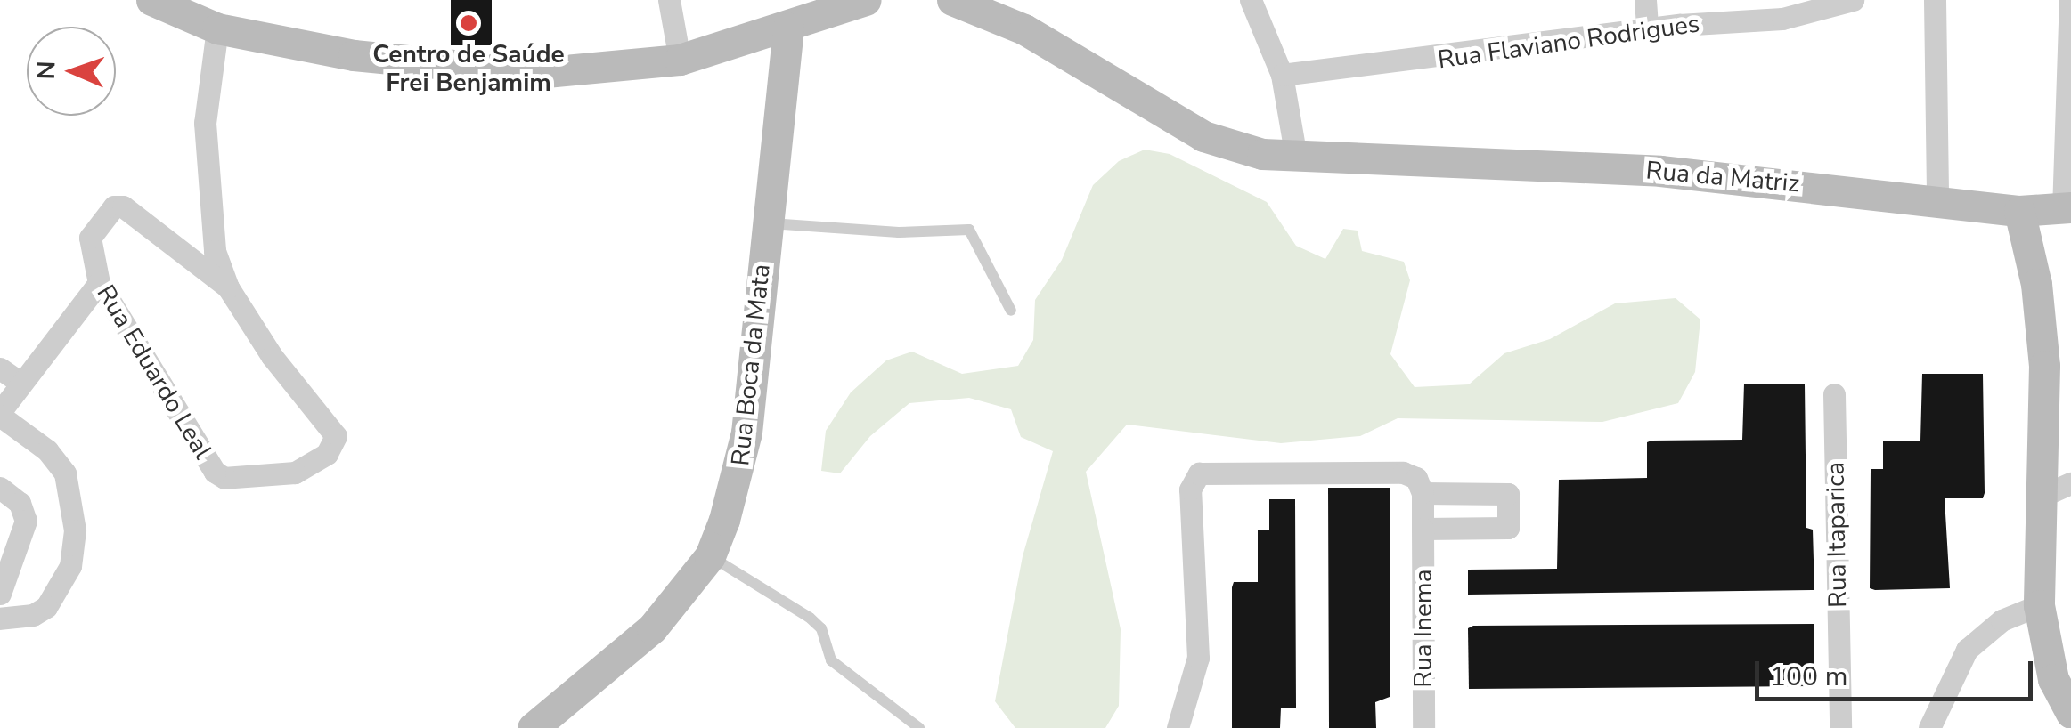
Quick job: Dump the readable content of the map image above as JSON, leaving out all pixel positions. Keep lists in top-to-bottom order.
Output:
{
  "streets": {
    "main road": ["Rua da Matriz", "Rua Boca da Mata"],
    "street": [
      "Rua Flaviano Rodrigues",
      "Rua Eduardo Leal",
      "Rua Itaparica",
      "Rua Inema"
    ]
  },
  "places": ["Centro de Saúde Frei Benjamim"],
  "scale_bar": "100 m",
  "north": "left"
}
